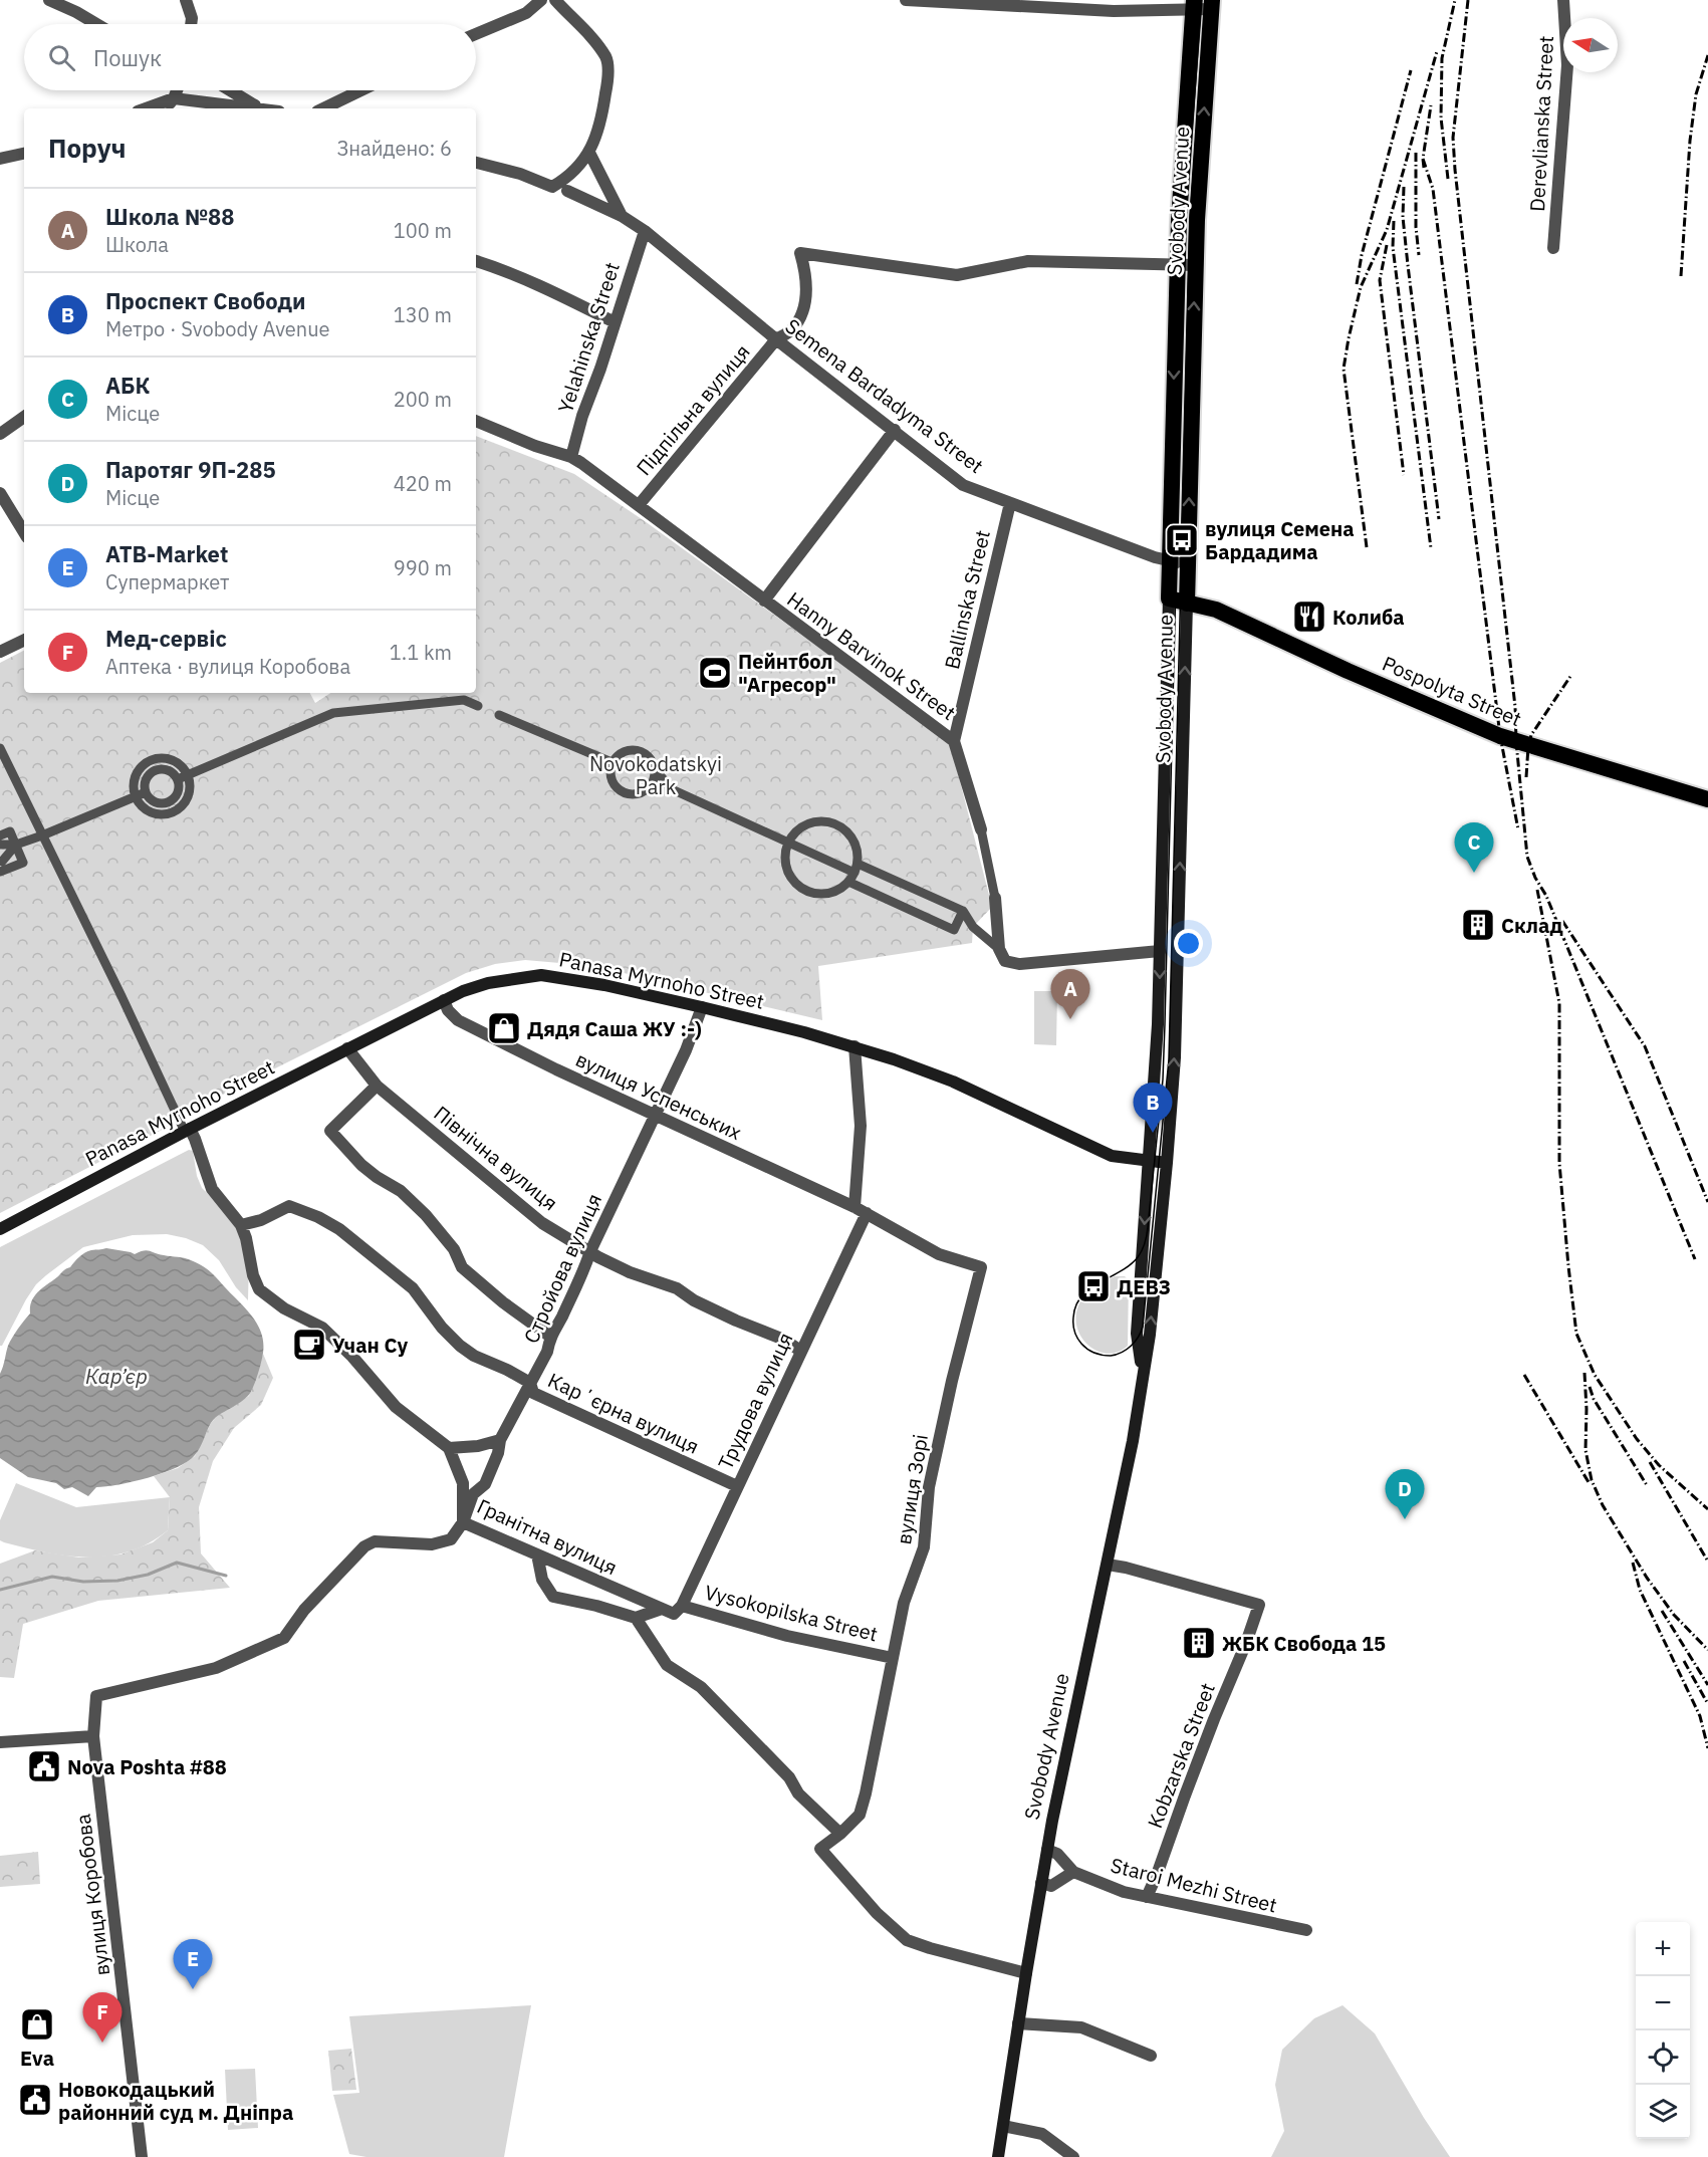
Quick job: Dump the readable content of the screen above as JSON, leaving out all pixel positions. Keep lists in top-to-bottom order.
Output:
{
  "streets": {
    "highway": ["Svobody Avenue", "Pospolyta Street"],
    "main road": ["Panasa Myrnoho Street"],
    "street": [
      "Derevlianska Street",
      "Yelahinska Street",
      "Semena Bardadyma Street",
      "Підпільна вулиця",
      "Ballinska Street",
      "Hanny Barvinok Street",
      "вулиця Успенських",
      "Північна вулиця",
      "Стройова вулиця",
      "Трудова вулиця",
      "Карʼєрна вулиця",
      "вулиця Зорі",
      "Гранітна вулиця",
      "Vysokopilska Street",
      "Kobzarska Street",
      "Staroi Mezhi Street",
      "вулиця Коробова"
    ]
  },
  "crossings": [
    ["Svobody Avenue", "Semena Bardadyma Street"],
    ["Svobody Avenue", "Підпільна вулиця"],
    ["Svobody Avenue", "Pospolyta Street"],
    ["Svobody Avenue", "Panasa Myrnoho Street"],
    ["Svobody Avenue", "вулиця Зорі"],
    ["Svobody Avenue", "Kobzarska Street"],
    ["Svobody Avenue", "Staroi Mezhi Street"],
    ["Yelahinska Street", "Semena Bardadyma Street"],
    ["Yelahinska Street", "Hanny Barvinok Street"],
    ["Semena Bardadyma Street", "Підпільна вулиця"],
    ["Semena Bardadyma Street", "Ballinska Street"],
    ["Підпільна вулиця", "Hanny Barvinok Street"],
    ["Ballinska Street", "Hanny Barvinok Street"],
    ["Panasa Myrnoho Street", "вулиця Успенських"],
    ["Panasa Myrnoho Street", "Північна вулиця"],
    ["Panasa Myrnoho Street", "Стройова вулиця"],
    ["вулиця Успенських", "Стройова вулиця"],
    ["вулиця Успенських", "Трудова вулиця"],
    ["вулиця Успенських", "вулиця Зорі"],
    ["Північна вулиця", "Стройова вулиця"],
    ["Північна вулиця", "Трудова вулиця"],
    ["Стройова вулиця", "Карʼєрна вулиця"],
    ["Стройова вулиця", "Гранітна вулиця"],
    ["Стройова вулиця", "вулиця Коробова"],
    ["Трудова вулиця", "Карʼєрна вулиця"],
    ["Трудова вулиця", "вулиця Зорі"],
    ["Трудова вулиця", "Vysokopilska Street"],
    ["вулиця Зорі", "Vysokopilska Street"],
    ["Kobzarska Street", "Staroi Mezhi Street"]
  ],
  "water": ["Кар’єр"],
  "parks": ["Novokodatskyi Park"],
  "places": {
    "bus stop": ["вулиця Семена Бардадима", "ДЕВЗ"],
    "restaurant": ["Колиба"],
    "sports": ["Пейнтбол \"Агресор\""],
    "building": ["Склад", "ЖБК Свобода 15"],
    "shop": ["Дядя Саша ЖУ :-)", "Eva"],
    "cafe": ["Учан Су"],
    "public building": ["Nova Poshta #88", "Новокодацький районний суд м. Дніпра"]
  },
  "north": "left",
  "page": {
    "search": "Пошук",
    "heading": ["Поруч", "Знайдено: 6"],
    "list": [
      {
        "mark": "A",
        "name": "Школа №88",
        "note": "Школа",
        "value": "100 m"
      },
      {
        "mark": "B",
        "name": "Проспект Свободи",
        "note": "Метро · Svobody Avenue",
        "value": "130 m"
      },
      {
        "mark": "C",
        "name": "АБК",
        "note": "Місце",
        "value": "200 m"
      },
      {
        "mark": "D",
        "name": "Паротяг 9П-285",
        "note": "Місце",
        "value": "420 m"
      },
      {
        "mark": "E",
        "name": "ATB-Market",
        "note": "Супермаркет",
        "value": "990 m"
      },
      {
        "mark": "F",
        "name": "Мед-сервіс",
        "note": "Аптека · вулиця Коробова",
        "value": "1.1 km"
      }
    ],
    "pins": [
      "C",
      "A",
      "B",
      "D",
      "E",
      "F"
    ],
    "map_buttons": ["+", "−"]
  }
}
